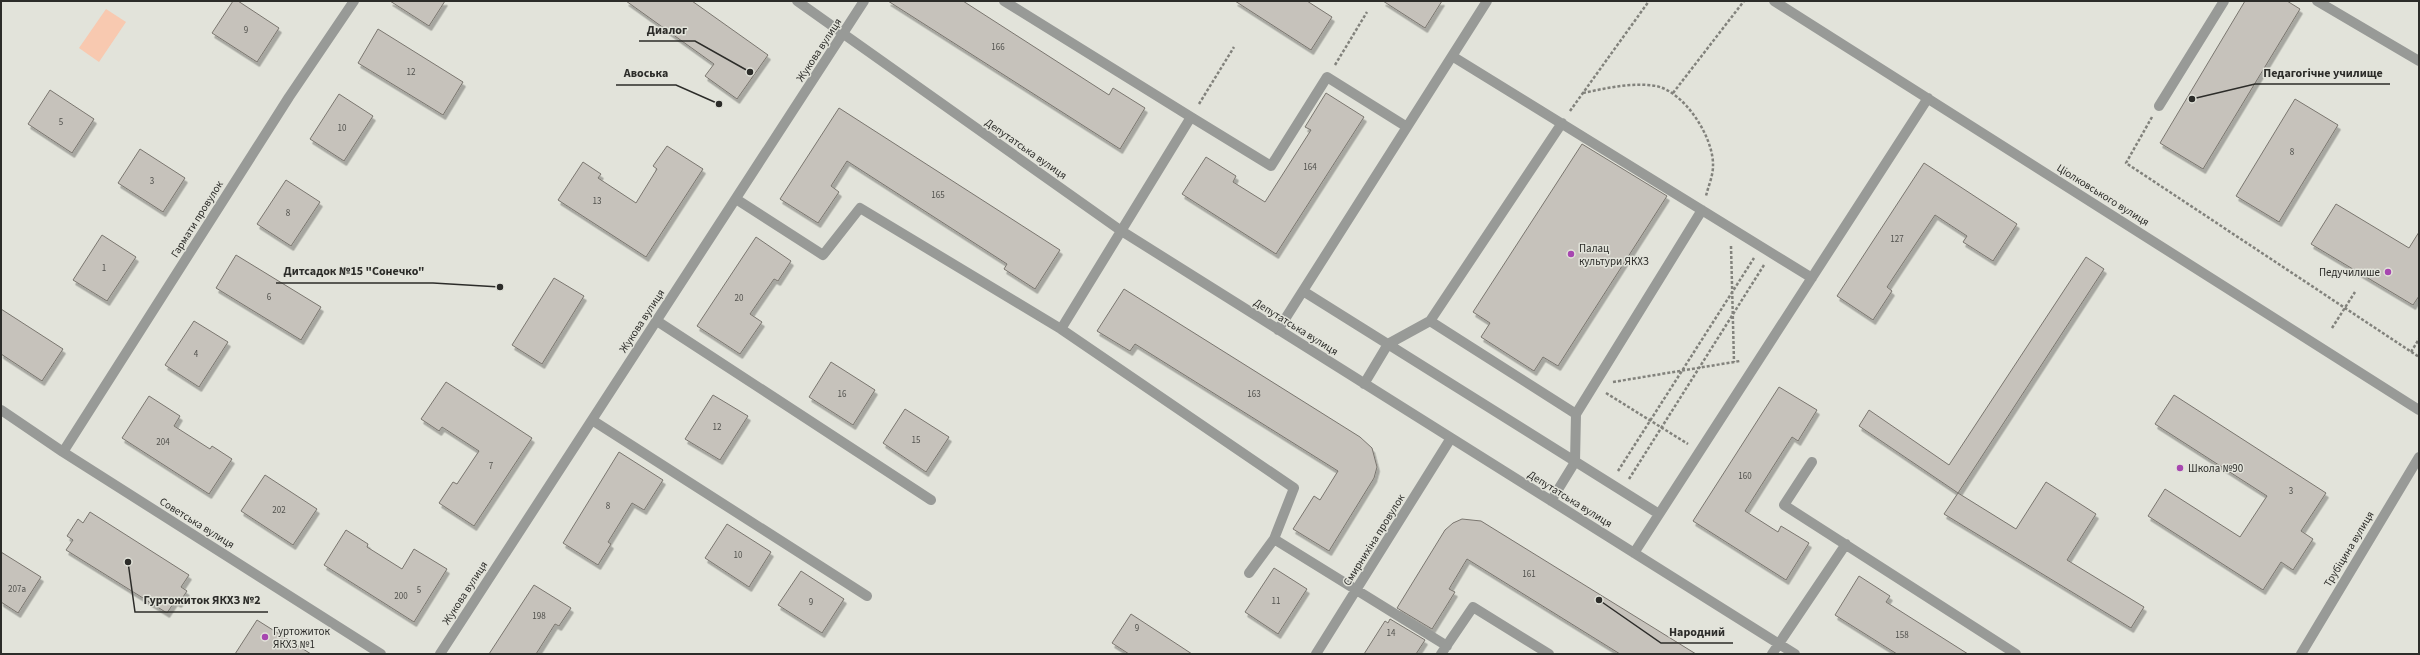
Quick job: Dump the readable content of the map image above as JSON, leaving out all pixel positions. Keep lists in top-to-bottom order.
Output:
{
  "streets": {
    "street": [
      "Жукова вулиця",
      "Депутатська вулиця",
      "Ціолковського вулиця",
      "Гармати провулок",
      "Советська вулиця",
      "Смирнихіна провулок",
      "Трубіцина вулиця"
    ]
  },
  "crossings": [
    ["Жукова вулиця", "Депутатська вулиця"],
    ["Депутатська вулиця", "Смирнихіна провулок"],
    ["Гармати провулок", "Советська вулиця"]
  ],
  "places": [
    "Диалог",
    "Педагогічне училище",
    "Авоська",
    "Палац культури ЯКХЗ",
    "Педучилише",
    "Дитсадок №15 \"Сонечко\"",
    "Школа №90",
    "Гуртожиток ЯКХЗ №2",
    "Народний",
    "Гуртожиток ЯКХЗ №1"
  ],
  "house_numbers": [
    "9",
    "166",
    "12",
    "5",
    "10",
    "8",
    "164",
    "3",
    "165",
    "13",
    "8",
    "127",
    "1",
    "6",
    "20",
    "4",
    "16",
    "163",
    "12",
    "15",
    "204",
    "7",
    "160",
    "3",
    "8",
    "202",
    "10",
    "161",
    "207а",
    "5",
    "200",
    "11",
    "9",
    "198",
    "9",
    "14",
    "158"
  ]
}
